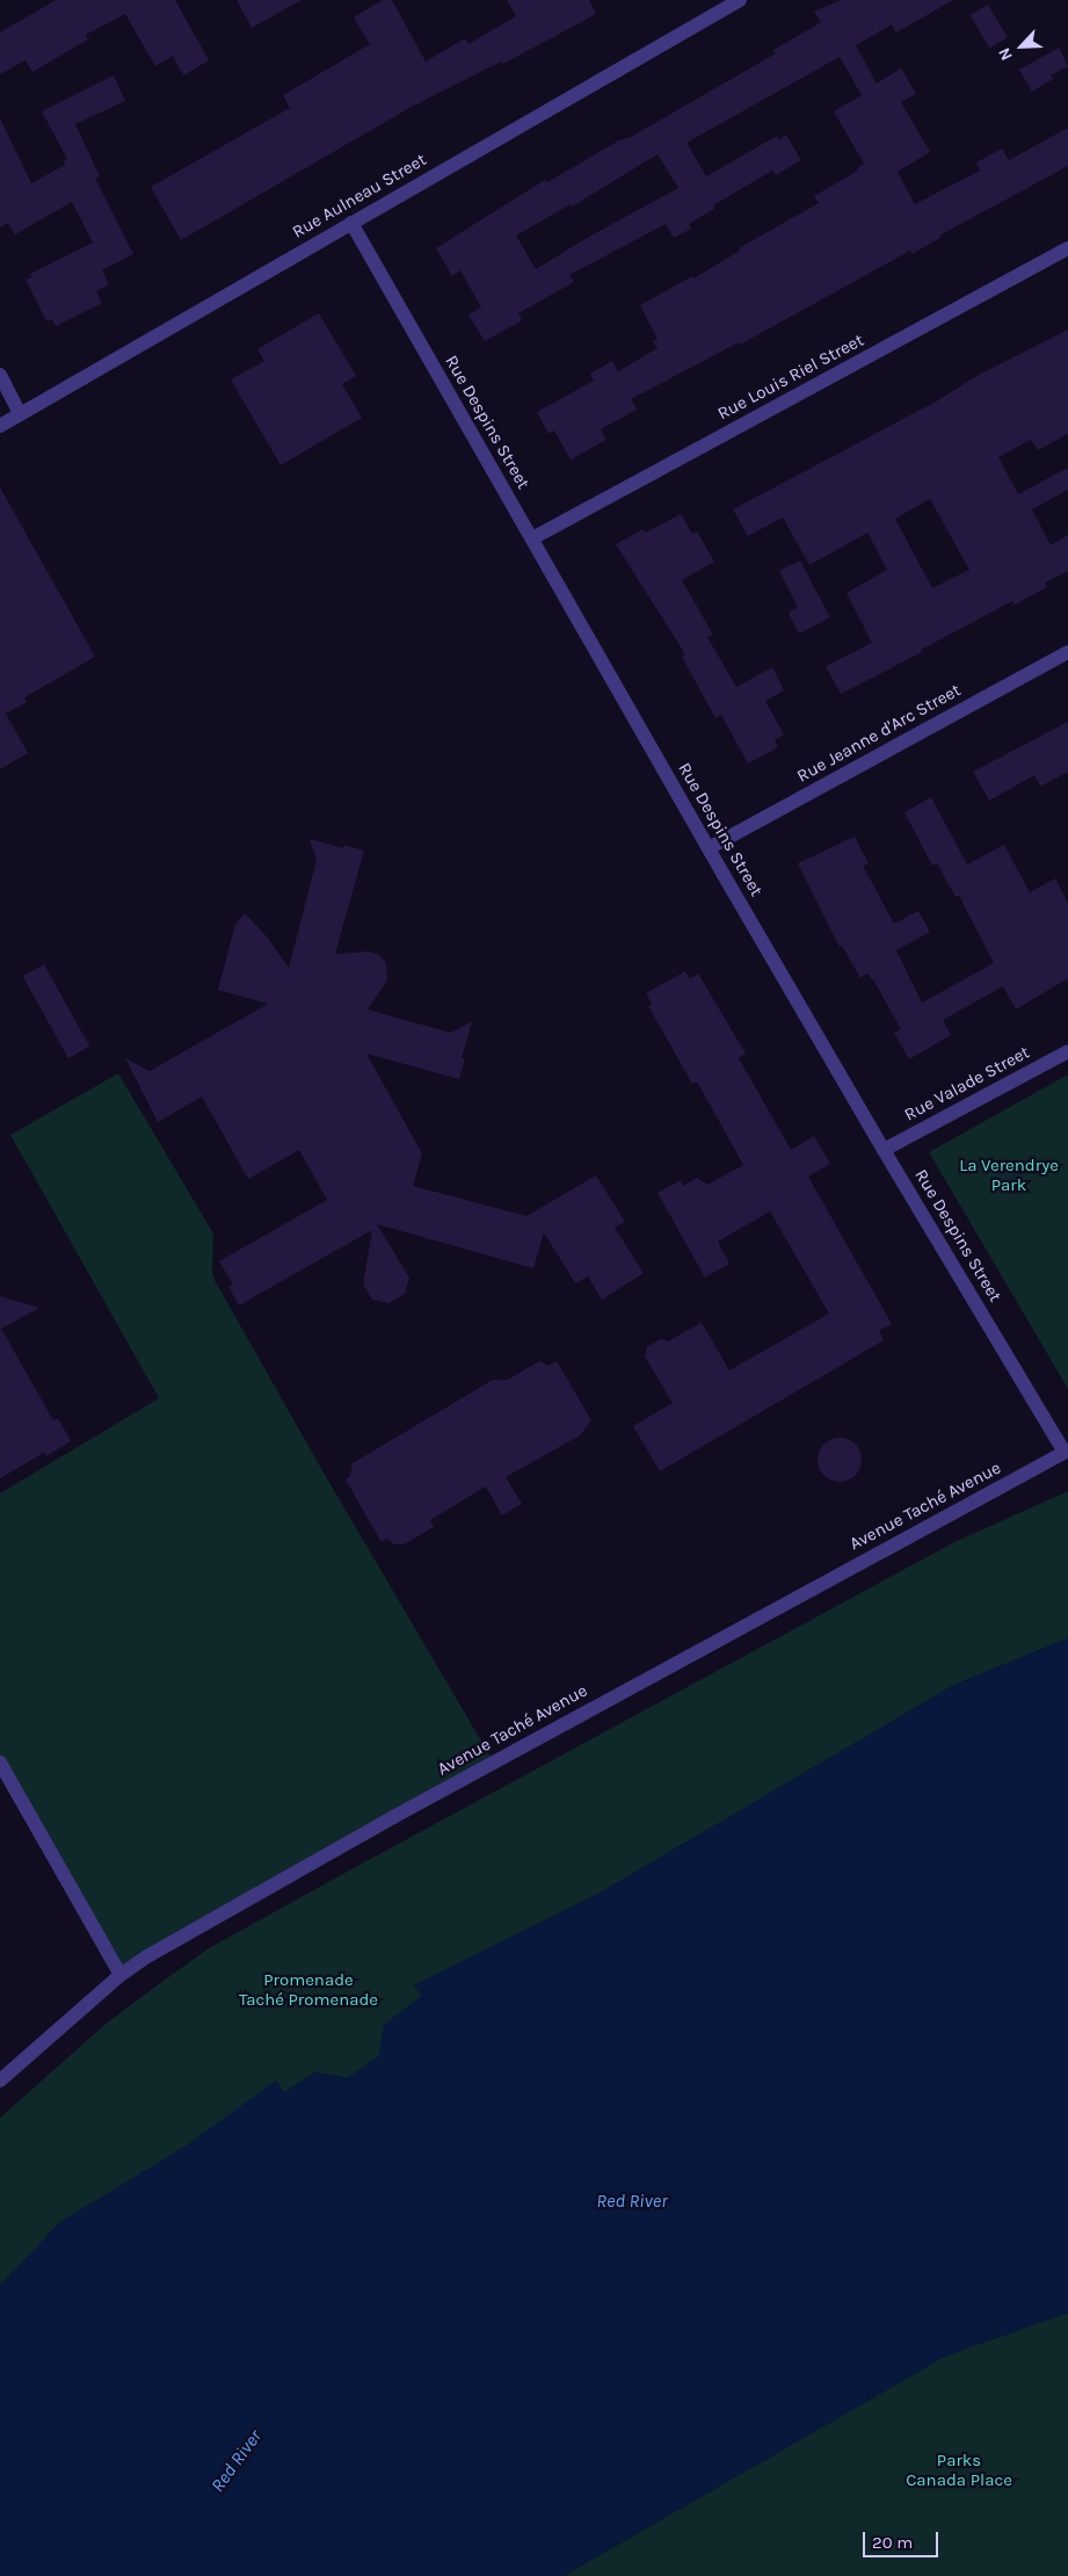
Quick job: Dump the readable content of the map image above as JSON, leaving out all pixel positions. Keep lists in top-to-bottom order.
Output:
{
  "streets": {
    "street": [
      "Rue Aulneau Street",
      "Rue Louis Riel Street",
      "Rue Despins Street",
      "Rue Jeanne d'Arc Street",
      "Rue Valade Street",
      "Avenue Taché Avenue"
    ]
  },
  "crossings": [
    ["Rue Aulneau Street", "Rue Despins Street"],
    ["Rue Louis Riel Street", "Rue Despins Street"],
    ["Rue Despins Street", "Rue Jeanne d'Arc Street"],
    ["Rue Despins Street", "Rue Valade Street"],
    ["Rue Despins Street", "Avenue Taché Avenue"]
  ],
  "water": ["Red River"],
  "parks": ["La Verendrye Park", "Promenade Taché Promenade", "Parks Canada Place"],
  "scale_bar": "20 m",
  "north": "bottom left"
}
